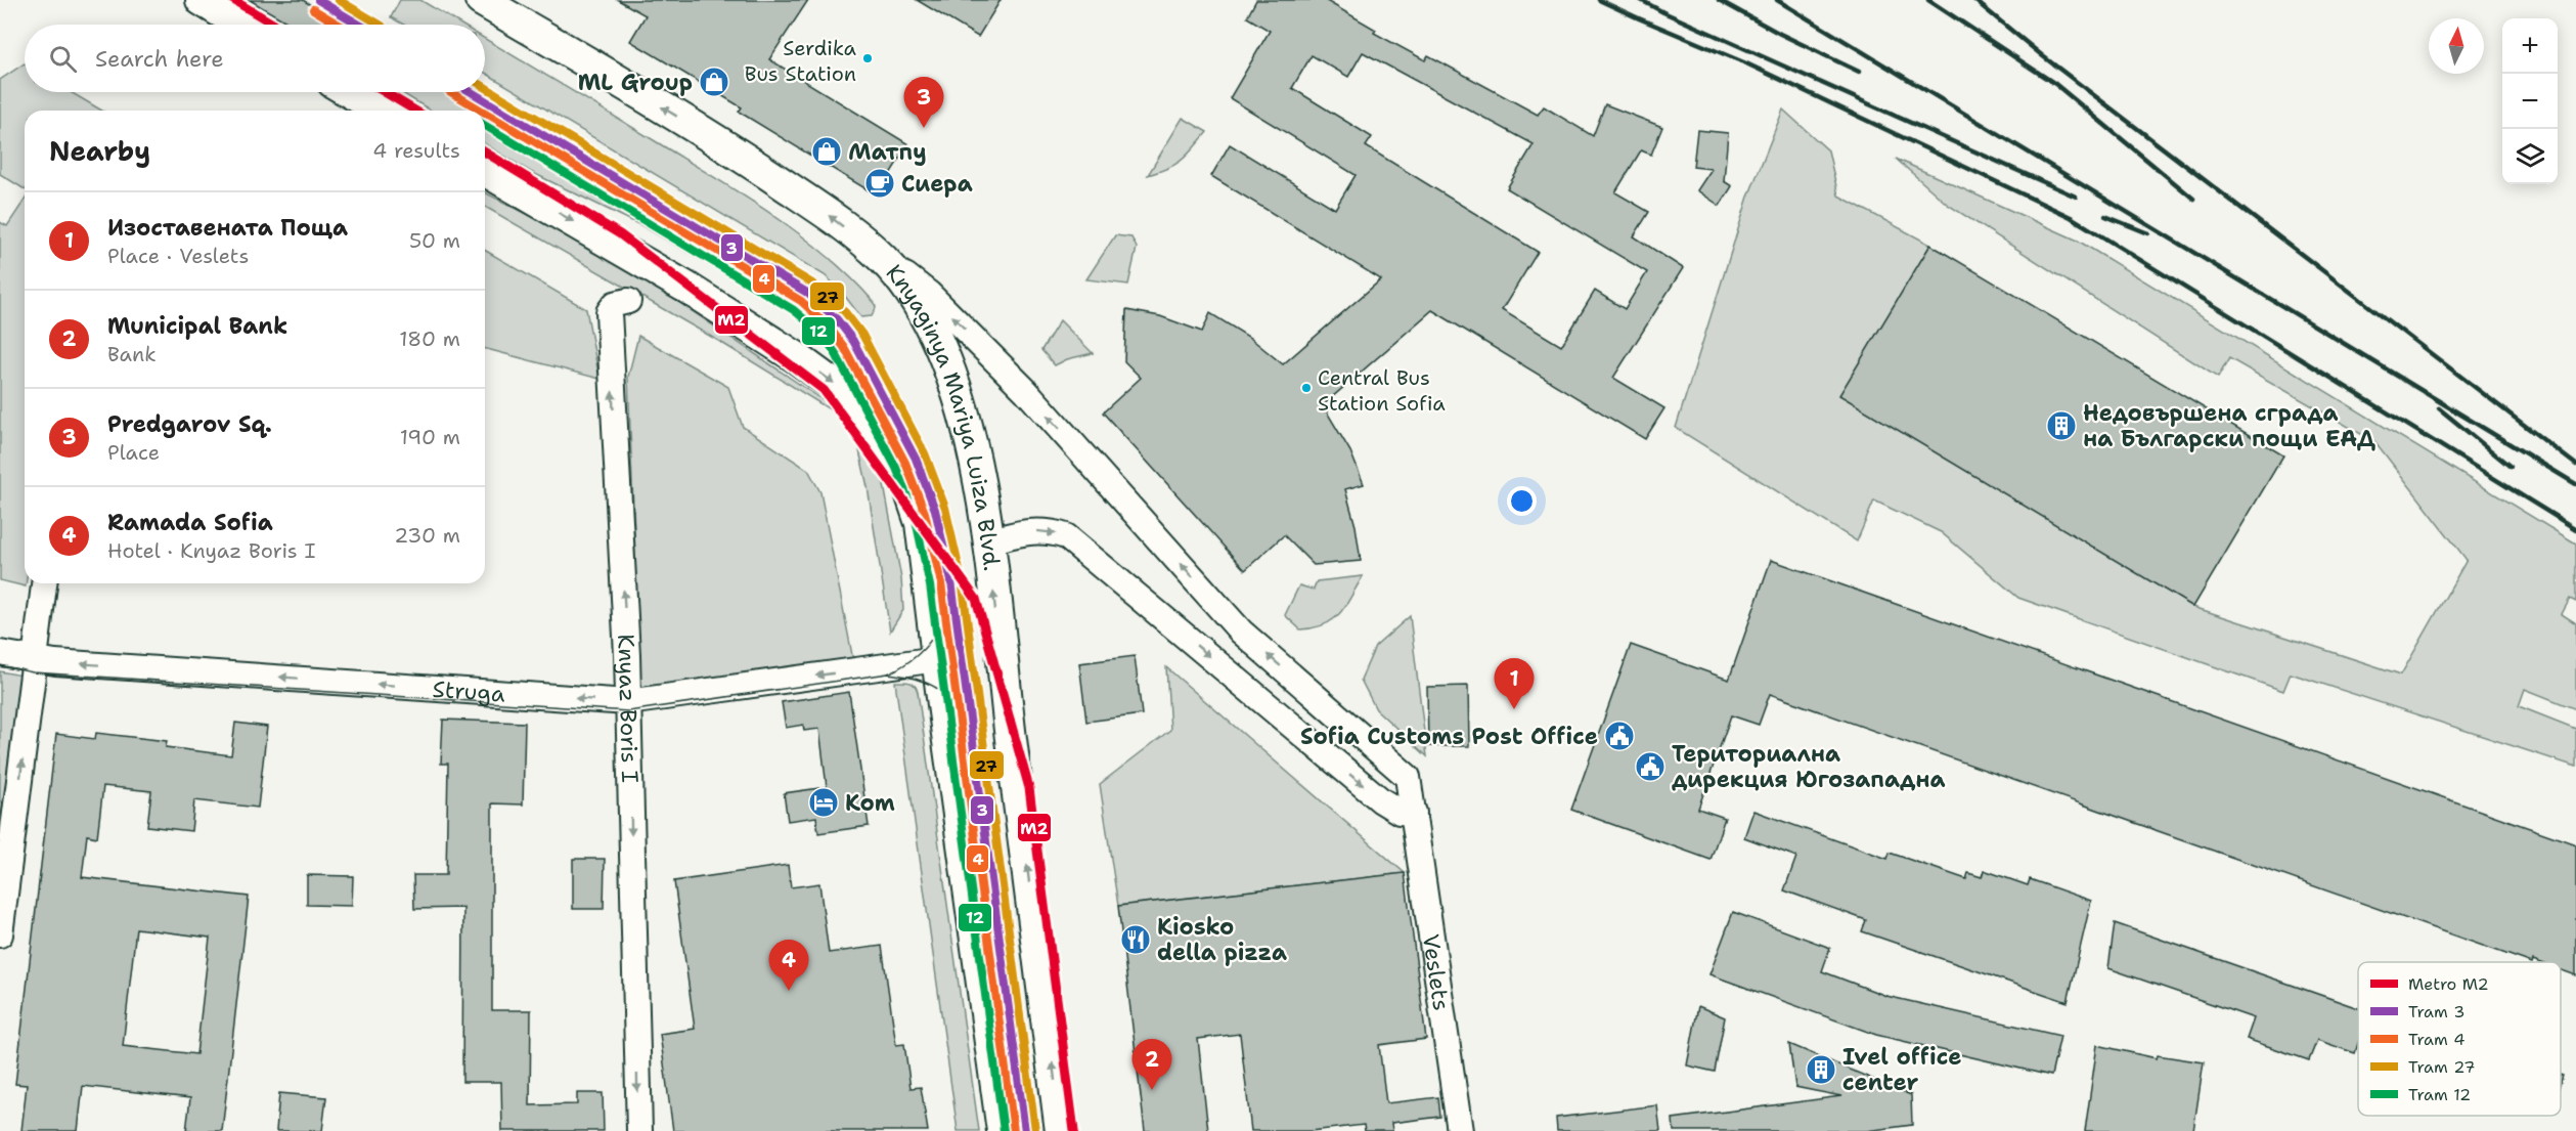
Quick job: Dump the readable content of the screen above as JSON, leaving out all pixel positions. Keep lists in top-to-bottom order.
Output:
{
  "streets": {
    "main road": ["Knyaginya Mariya Luiza Blvd."],
    "street": ["Struga", "Knyaz Boris I", "Veslets"]
  },
  "crossings": [
    ["Knyaginya Mariya Luiza Blvd.", "Veslets"],
    ["Struga", "Knyaz Boris I"]
  ],
  "one_way": ["Struga"],
  "places": {
    "other": ["Serdika Bus Station", "Central Bus Station Sofia"],
    "shop": ["ML Group", "Матпу"],
    "cafe": ["Сиера"],
    "building": ["Недовършена сграда на Български пощи ЕАД", "Ivel office center"],
    "public building": ["Sofia Customs Post Office", "Териториална дирекция Югозападна"],
    "hotel": ["Kom"],
    "restaurant": ["Kiosko della pizza"]
  },
  "lines": [
    "metro line M2",
    "tram line 3",
    "tram line 27",
    "tram line 4",
    "tram line 12"
  ],
  "legend": [
    "Metro M2",
    "Tram 3",
    "Tram 4",
    "Tram 27",
    "Tram 12"
  ],
  "north": "top",
  "page": {
    "map_buttons": ["+", "−"],
    "search": "Search here",
    "pins": [
      "3",
      "1",
      "4",
      "2"
    ],
    "heading": ["Nearby", "4 results"],
    "list": [
      {
        "mark": "1",
        "name": "Изоставената Поща",
        "note": "Place · Veslets",
        "value": "50 m"
      },
      {
        "mark": "2",
        "name": "Municipal Bank",
        "note": "Bank",
        "value": "180 m"
      },
      {
        "mark": "3",
        "name": "Predgarov Sq.",
        "note": "Place",
        "value": "190 m"
      },
      {
        "mark": "4",
        "name": "Ramada Sofia",
        "note": "Hotel · Knyaz Boris I",
        "value": "230 m"
      }
    ]
  }
}
